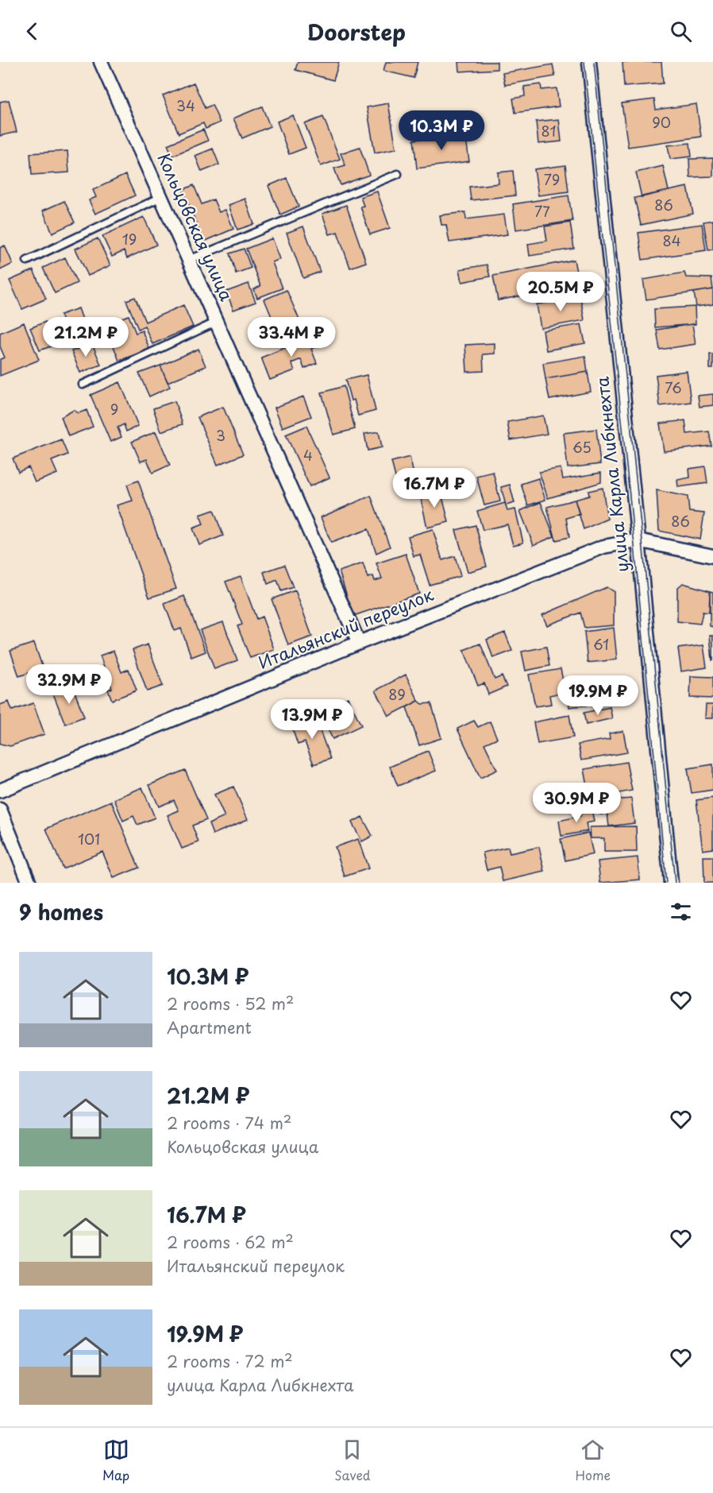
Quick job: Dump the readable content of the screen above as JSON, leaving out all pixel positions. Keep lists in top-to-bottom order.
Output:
{
  "streets": {
    "street": ["Кольцовская улица", "улица Карла Либкнехта", "Итальянский переулок"]
  },
  "crossings": [
    ["Кольцовская улица", "Итальянский переулок"],
    ["улица Карла Либкнехта", "Итальянский переулок"]
  ],
  "house_numbers": [
    "34",
    "90",
    "81",
    "79",
    "86",
    "77",
    "19",
    "84",
    "76",
    "9",
    "3",
    "65",
    "4",
    "86",
    "61",
    "89",
    "101"
  ],
  "page": {
    "header": "Doorstep",
    "price": [
      "10.3M ₽",
      "20.5M ₽",
      "21.2M ₽",
      "33.4M ₽",
      "16.7M ₽",
      "32.9M ₽",
      "19.9M ₽",
      "13.9M ₽",
      "30.9M ₽"
    ],
    "heading": "9 homes",
    "list": [
      {
        "name": "10.3M ₽",
        "note": "2 rooms · 52 m² · Apartment"
      },
      {
        "name": "21.2M ₽",
        "note": "2 rooms · 74 m² · Кольцовская улица"
      },
      {
        "name": "16.7M ₽",
        "note": "2 rooms · 62 m² · Итальянский переулок"
      },
      {
        "name": "19.9M ₽",
        "note": "2 rooms · 72 m² · улица Карла Либкнехта"
      }
    ],
    "tabs": ["Map", "Saved", "Home"]
  }
}
